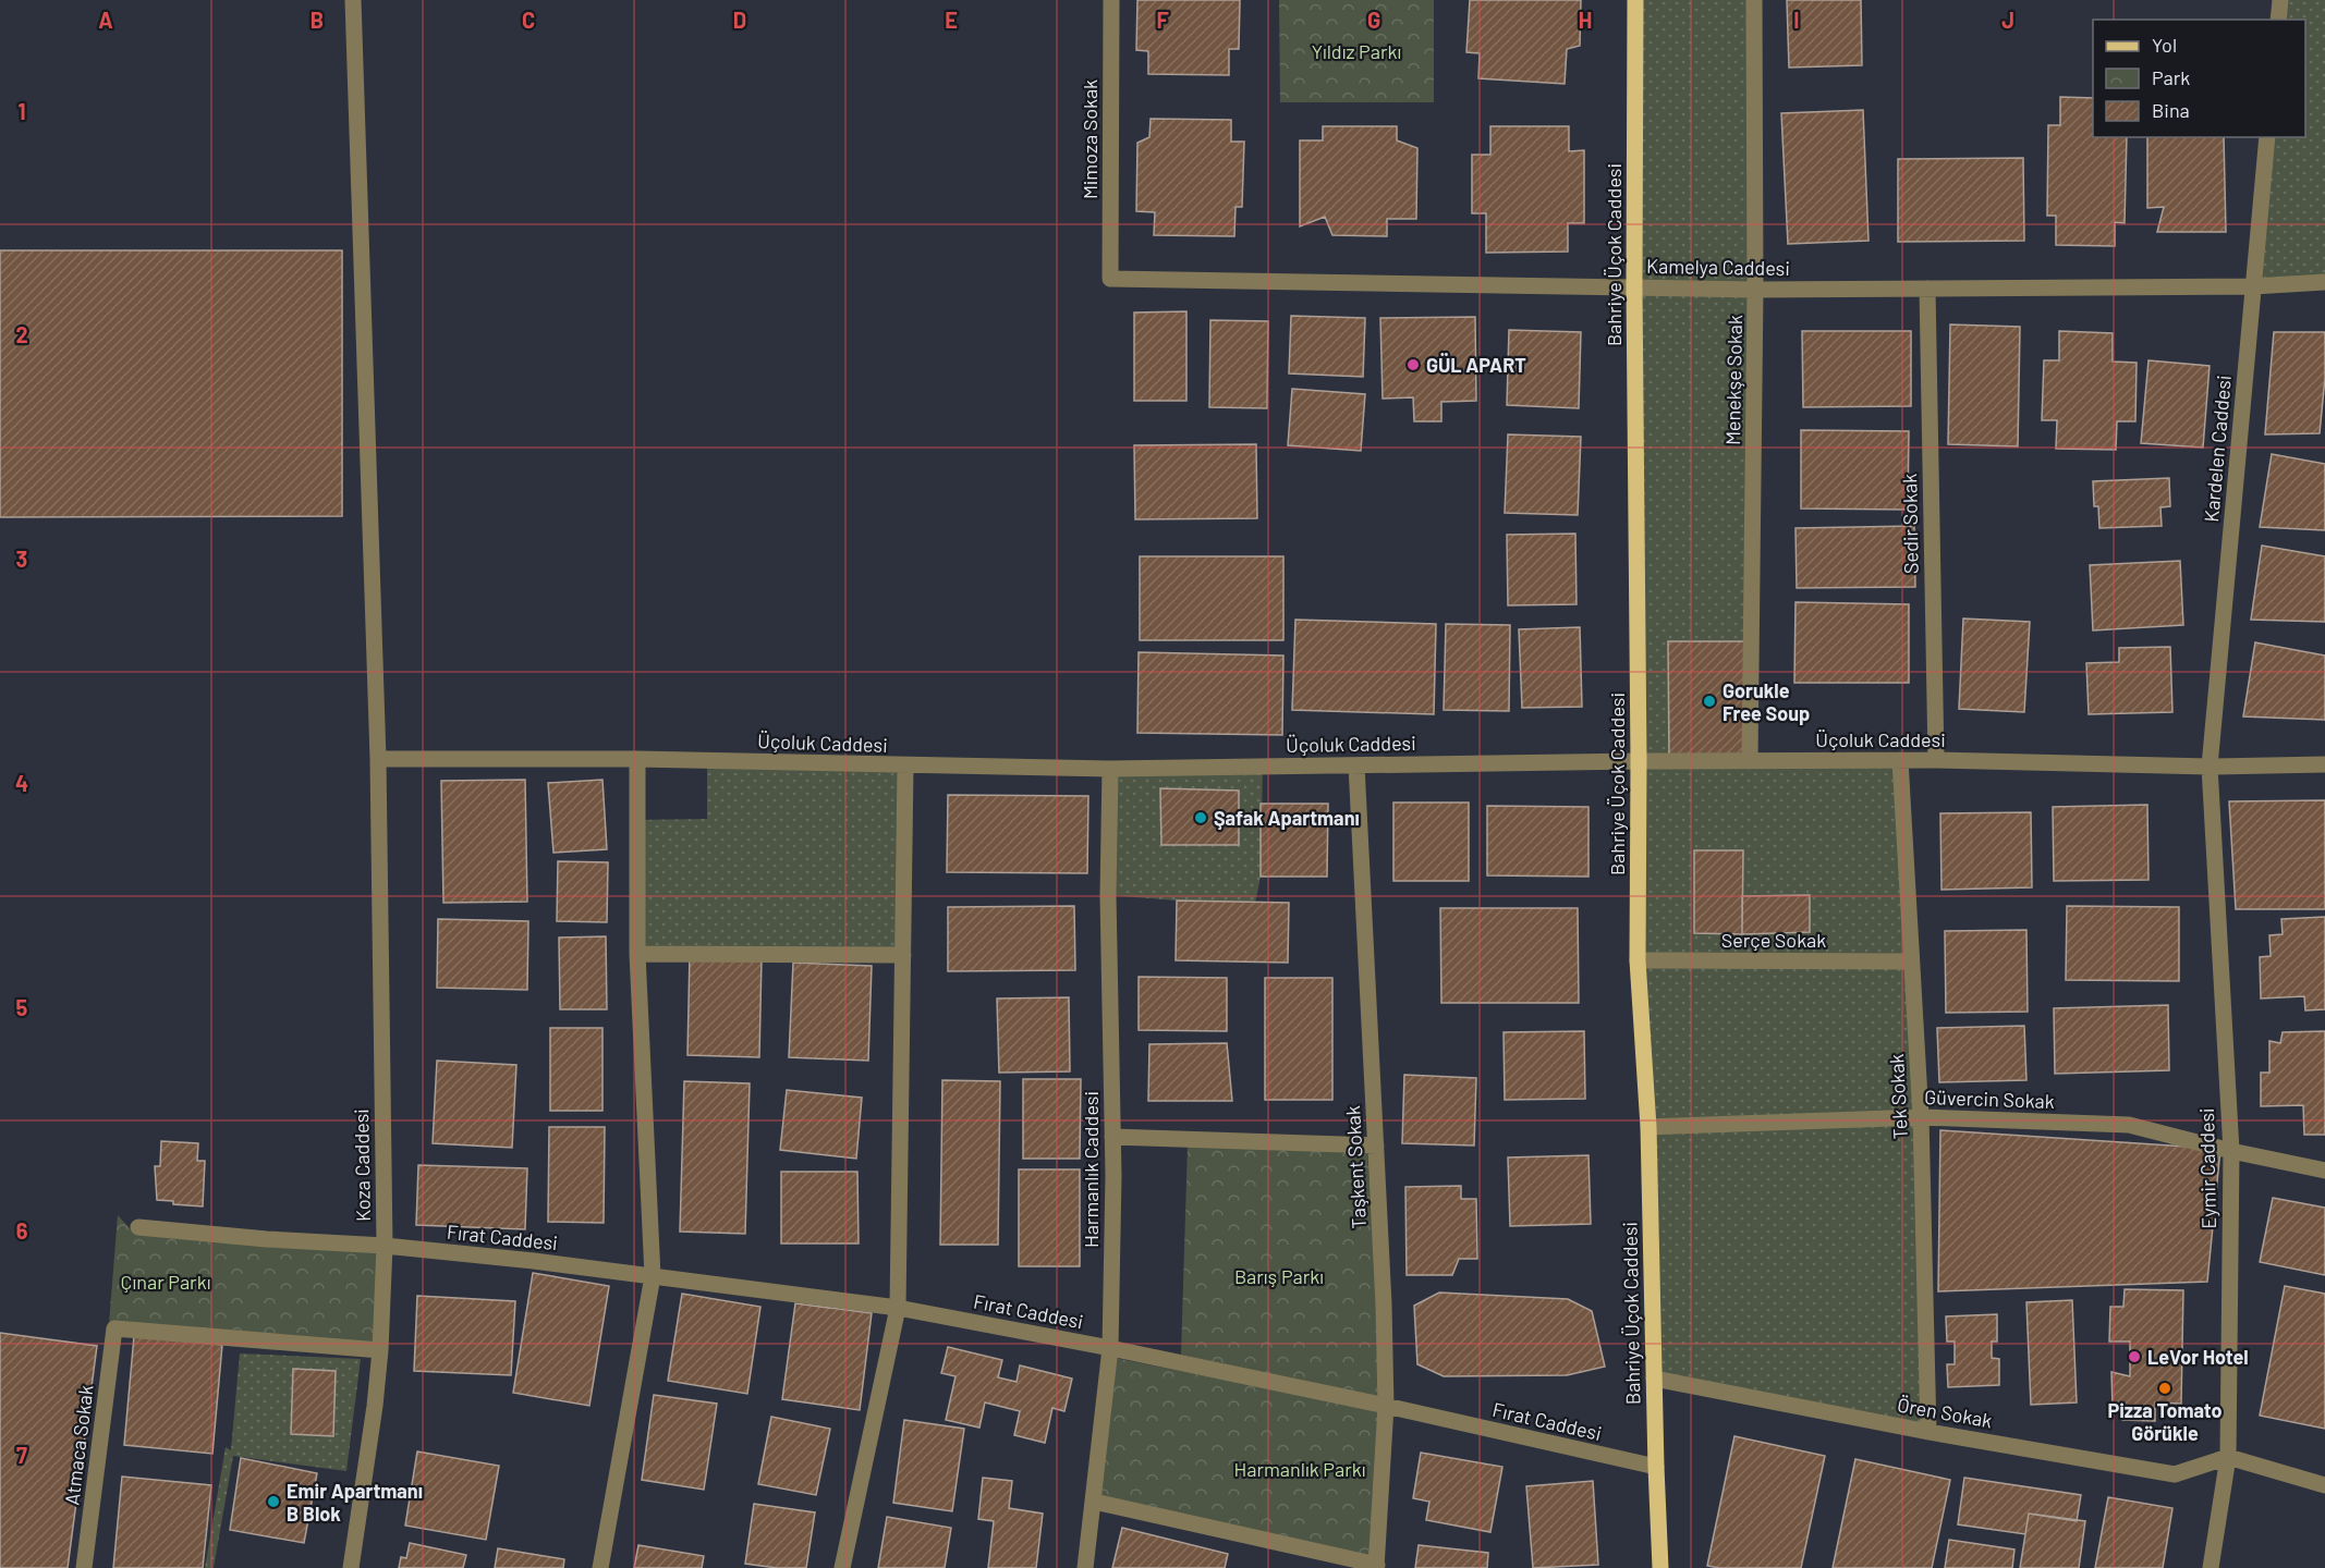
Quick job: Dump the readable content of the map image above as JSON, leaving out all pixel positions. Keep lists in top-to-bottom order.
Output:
{
  "streets": {
    "main road": ["Bahriye Üçok Caddesi"],
    "street": [
      "Mimoza Sokak",
      "Kamelya Caddesi",
      "Menekşe Sokak",
      "Kardelen Caddesi",
      "Sedir Sokak",
      "Üçoluk Caddesi",
      "Serçe Sokak",
      "Tek Sokak",
      "Güvercin Sokak",
      "Koza Caddesi",
      "Taşkent Sokak",
      "Eymir Caddesi",
      "Harmanlık Caddesi",
      "Fırat Caddesi",
      "Ören Sokak",
      "Atmaca Sokak"
    ]
  },
  "crossings": [
    ["Mimoza Sokak", "Kamelya Caddesi"],
    ["Bahriye Üçok Caddesi", "Kamelya Caddesi"],
    ["Bahriye Üçok Caddesi", "Üçoluk Caddesi"],
    ["Bahriye Üçok Caddesi", "Serçe Sokak"],
    ["Bahriye Üçok Caddesi", "Güvercin Sokak"],
    ["Bahriye Üçok Caddesi", "Fırat Caddesi"],
    ["Bahriye Üçok Caddesi", "Ören Sokak"],
    ["Kamelya Caddesi", "Menekşe Sokak"],
    ["Kamelya Caddesi", "Kardelen Caddesi"],
    ["Kamelya Caddesi", "Sedir Sokak"],
    ["Menekşe Sokak", "Üçoluk Caddesi"],
    ["Kardelen Caddesi", "Üçoluk Caddesi"],
    ["Kardelen Caddesi", "Eymir Caddesi"],
    ["Sedir Sokak", "Üçoluk Caddesi"],
    ["Üçoluk Caddesi", "Tek Sokak"],
    ["Üçoluk Caddesi", "Koza Caddesi"],
    ["Üçoluk Caddesi", "Taşkent Sokak"],
    ["Üçoluk Caddesi", "Eymir Caddesi"],
    ["Üçoluk Caddesi", "Harmanlık Caddesi"],
    ["Serçe Sokak", "Tek Sokak"],
    ["Tek Sokak", "Güvercin Sokak"],
    ["Tek Sokak", "Ören Sokak"],
    ["Güvercin Sokak", "Eymir Caddesi"],
    ["Koza Caddesi", "Fırat Caddesi"],
    ["Koza Caddesi", "Atmaca Sokak"],
    ["Taşkent Sokak", "Fırat Caddesi"],
    ["Eymir Caddesi", "Ören Sokak"],
    ["Harmanlık Caddesi", "Fırat Caddesi"]
  ],
  "parks": [
    "Yıldız Parkı",
    "Barış Parkı",
    "Çınar Parkı",
    "Harmanlık Parkı"
  ],
  "places": [
    "GÜL APART",
    "Gorukle Free Soup",
    "Şafak Apartmanı",
    "LeVor Hotel",
    "Pizza Tomato Görükle",
    "Emir Apartmanı B Blok"
  ],
  "legend": ["Yol", "Park", "Bina"],
  "grid": {
    "columns": [
      "A",
      "B",
      "C",
      "D",
      "E",
      "F",
      "G",
      "H",
      "I",
      "J"
    ],
    "rows": [
      "1",
      "2",
      "3",
      "4",
      "5",
      "6",
      "7"
    ]
  }
}
